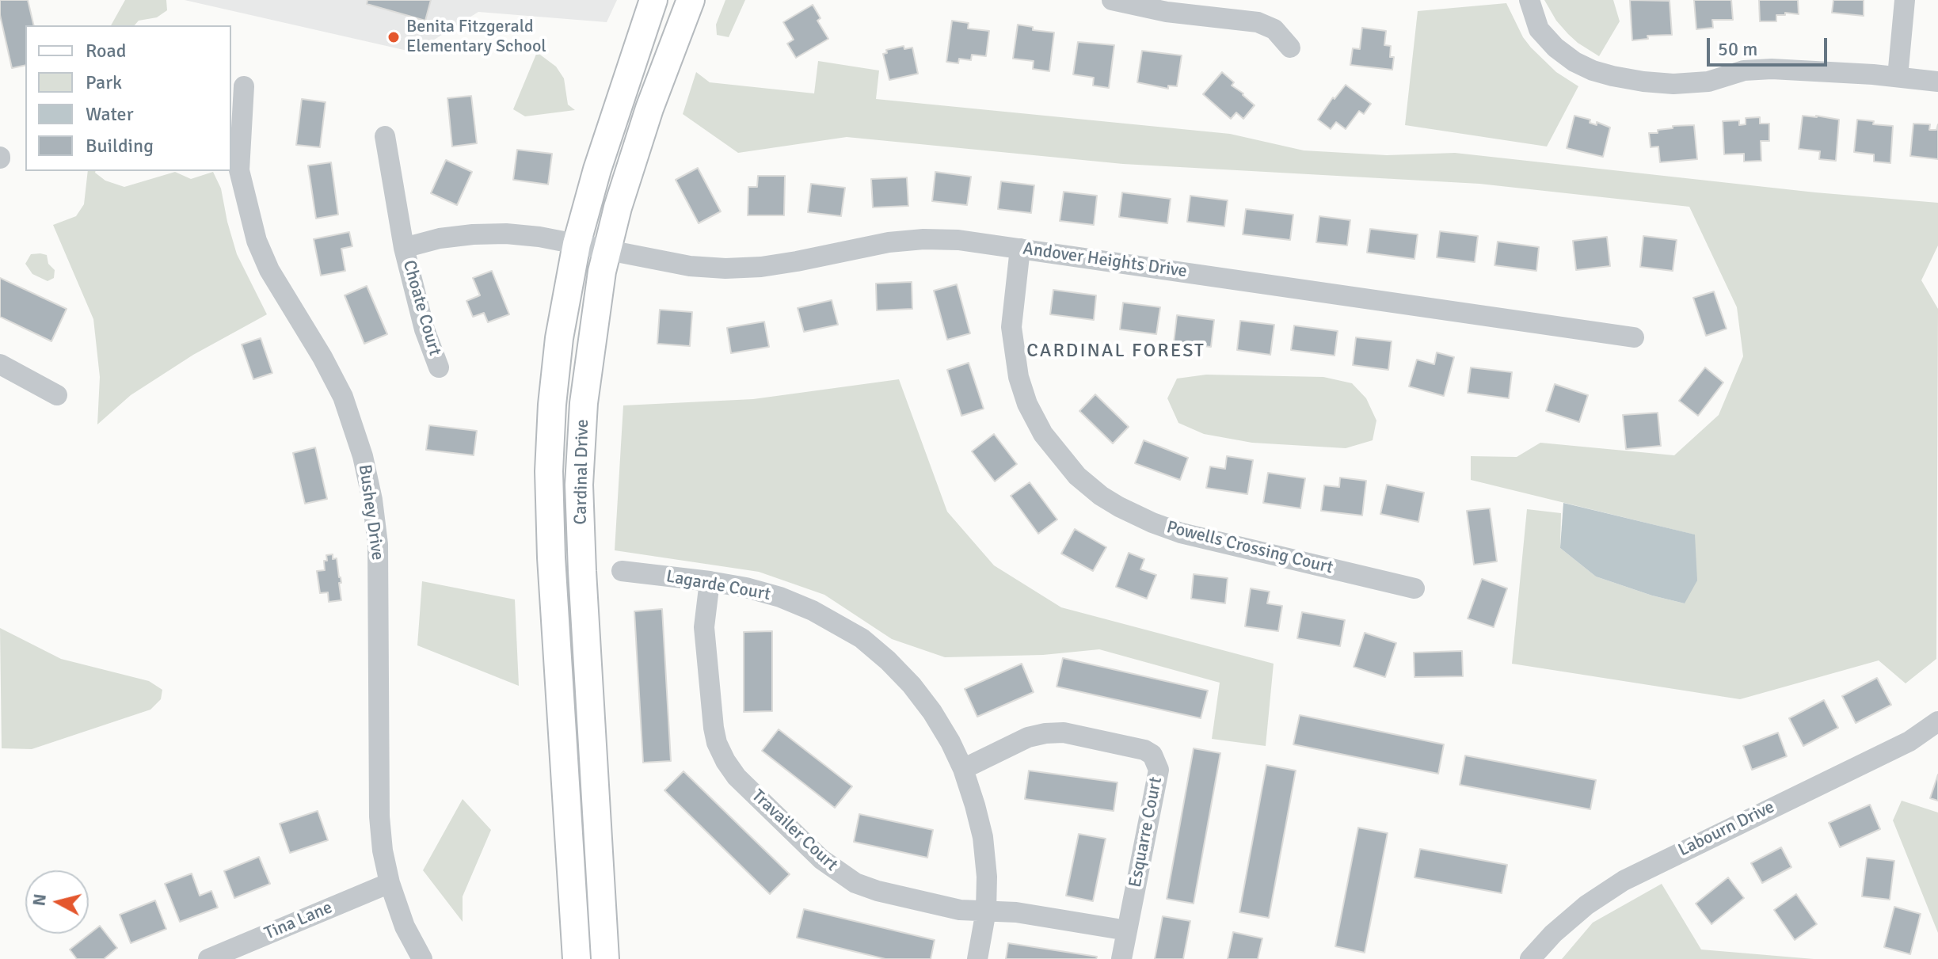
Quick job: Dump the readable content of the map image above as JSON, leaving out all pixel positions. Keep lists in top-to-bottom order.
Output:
{
  "streets": {
    "main road": ["Cardinal Drive"],
    "street": [
      "Andover Heights Drive",
      "Choate Court",
      "Bushey Drive",
      "Powells Crossing Court",
      "Lagarde Court",
      "Labourn Drive",
      "Travailer Court",
      "Esquarre Court",
      "Tina Lane"
    ]
  },
  "crossings": [
    ["Andover Heights Drive", "Choate Court"],
    ["Andover Heights Drive", "Cardinal Drive"],
    ["Andover Heights Drive", "Powells Crossing Court"],
    ["Choate Court", "Cardinal Drive"],
    ["Bushey Drive", "Tina Lane"],
    ["Lagarde Court", "Travailer Court"],
    ["Lagarde Court", "Esquarre Court"],
    ["Travailer Court", "Esquarre Court"]
  ],
  "districts": ["CARDINAL FOREST"],
  "places": ["Benita Fitzgerald Elementary School"],
  "legend": [
    "Road",
    "Park",
    "Water",
    "Building"
  ],
  "scale_bar": "50 m",
  "north": "left"
}
